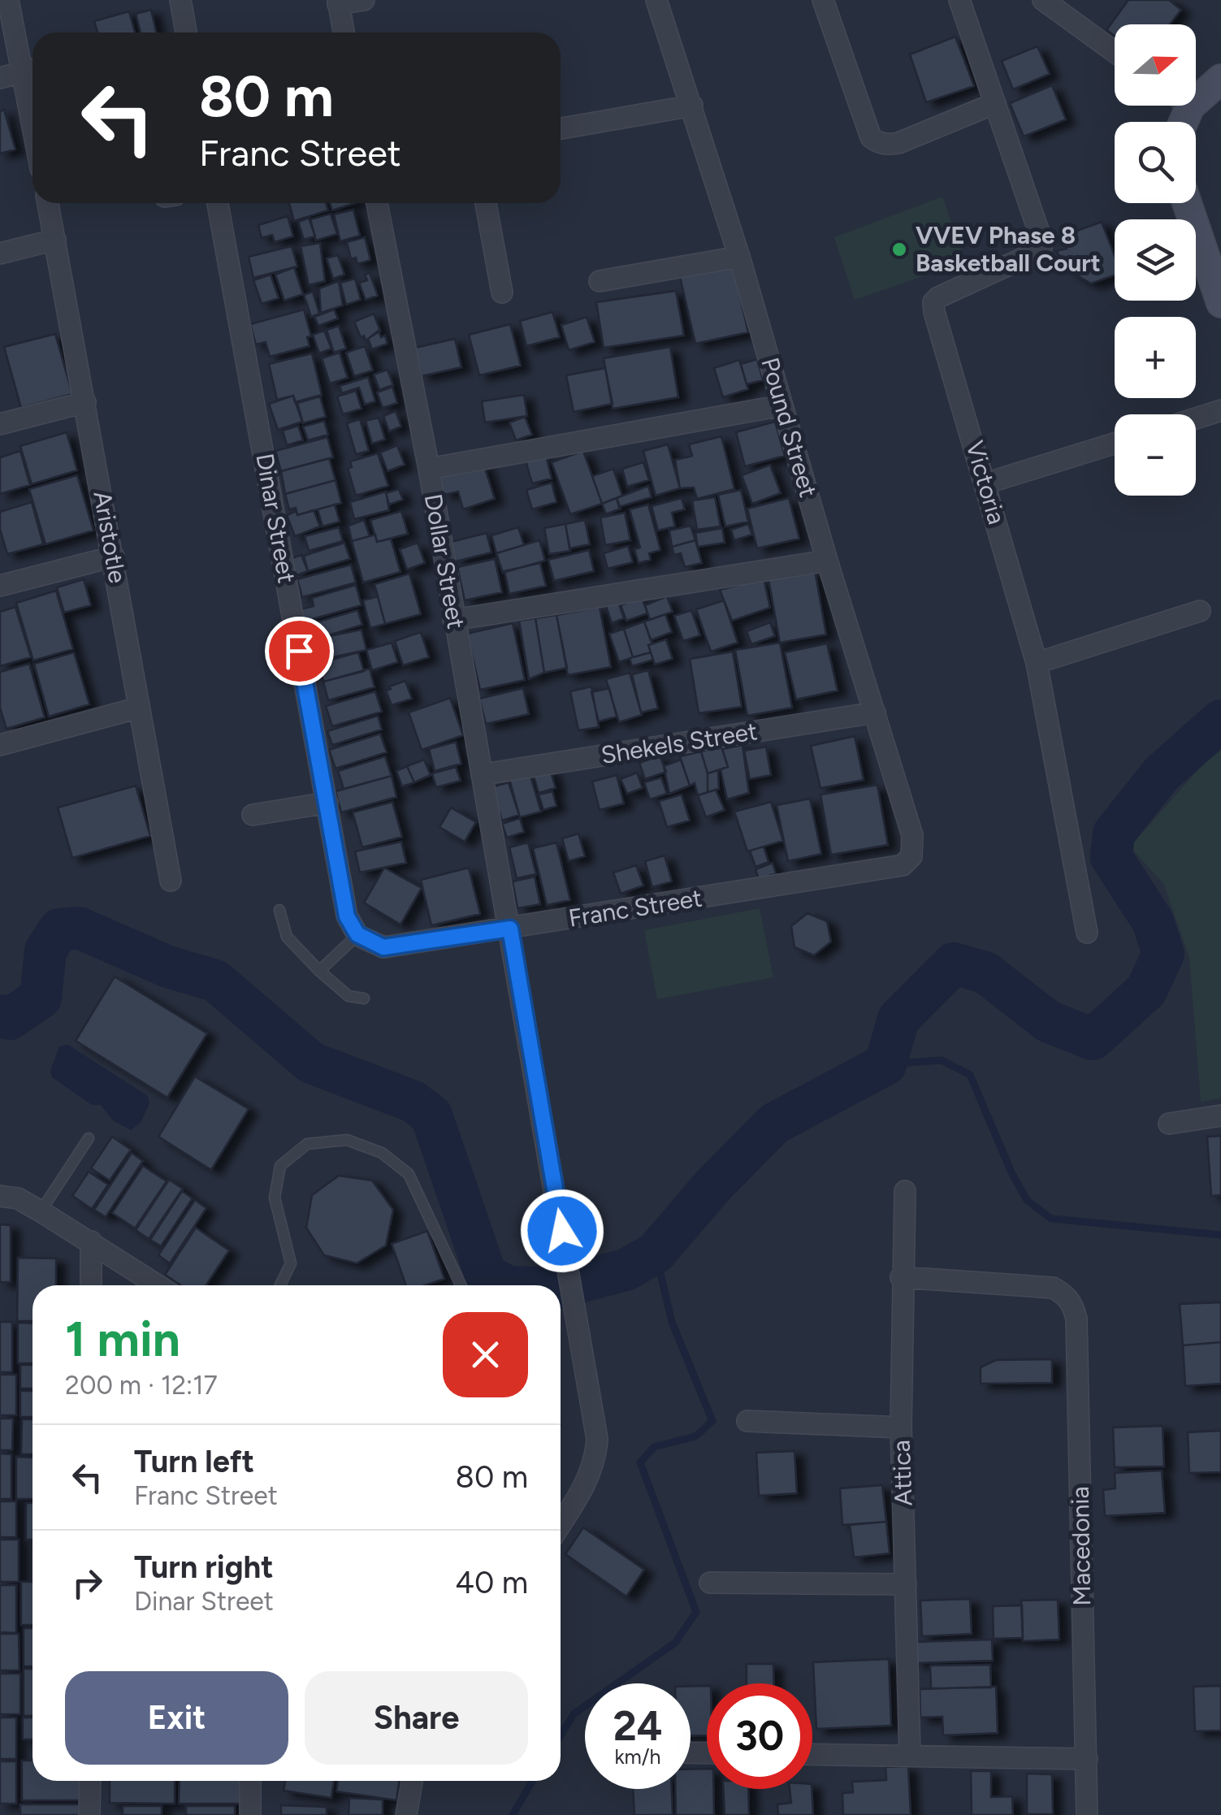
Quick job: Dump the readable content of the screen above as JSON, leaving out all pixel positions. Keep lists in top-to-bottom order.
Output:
{
  "streets": {
    "street": [
      "Pound Street",
      "Victoria",
      "Dinar Street",
      "Aristotle",
      "Dollar Street",
      "Shekels Street",
      "Franc Street",
      "Attica",
      "Macedonia"
    ]
  },
  "crossings": [
    ["Pound Street", "Shekels Street"],
    ["Pound Street", "Franc Street"],
    ["Dinar Street", "Franc Street"],
    ["Dollar Street", "Shekels Street"],
    ["Dollar Street", "Franc Street"],
    ["Attica", "Macedonia"]
  ],
  "places": ["VVEV Phase 8 Basketball Court"],
  "north": "right",
  "page": {
    "map_buttons": ["+", "−"],
    "turn": ["80 m", "Franc Street"],
    "heading": ["1 min", "200 m · 12:17"],
    "list": [
      {
        "name": "Turn left",
        "note": "Franc Street",
        "value": "80 m"
      },
      {
        "name": "Turn right",
        "note": "Dinar Street",
        "value": "40 m"
      }
    ],
    "buttons": ["Exit", "Share"],
    "speed": "24 km/h",
    "limit": "30"
  }
}
